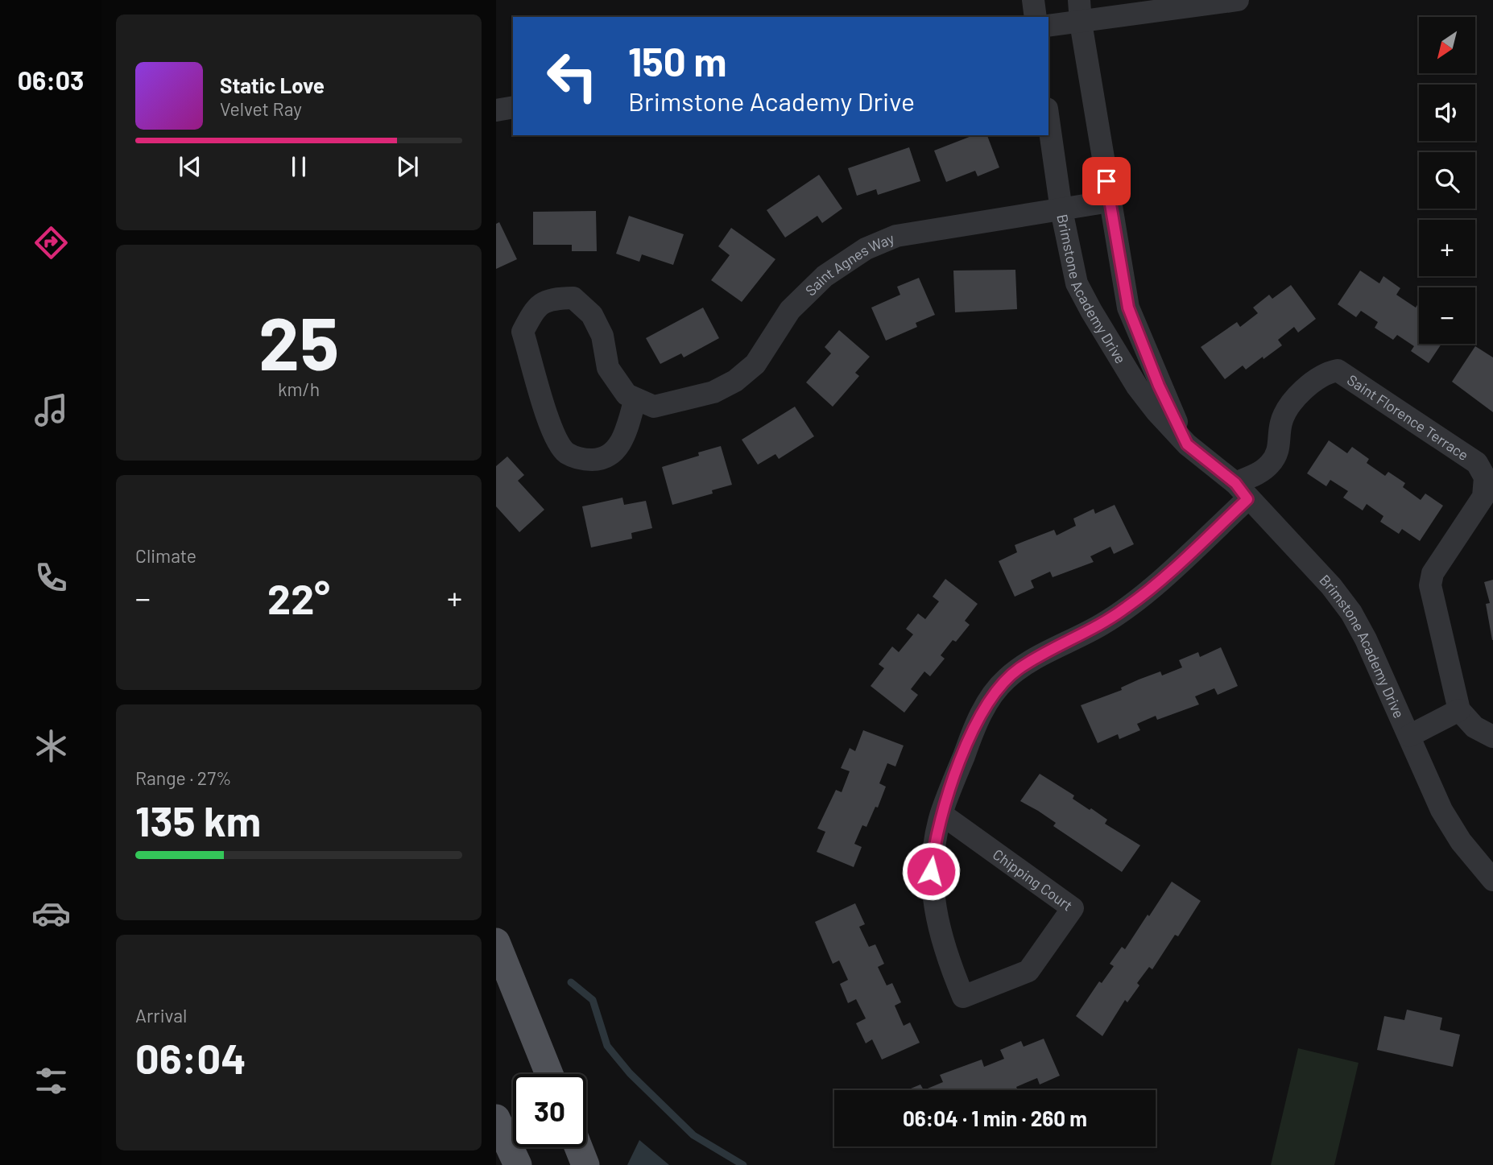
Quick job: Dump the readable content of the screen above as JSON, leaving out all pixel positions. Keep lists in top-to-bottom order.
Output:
{
  "streets": {
    "street": [
      "Saint Agnes Way",
      "Brimstone Academy Drive",
      "Saint Florence Terrace",
      "Chipping Court"
    ]
  },
  "crossings": [
    ["Saint Agnes Way", "Brimstone Academy Drive"],
    ["Brimstone Academy Drive", "Saint Florence Terrace"],
    ["Brimstone Academy Drive", "Chipping Court"],
    ["Saint Florence Terrace", "Chipping Court"]
  ],
  "north": "bottom left",
  "page": {
    "tabs": "06:03",
    "map_buttons": ["+", "−"],
    "turn": ["150 m", "Brimstone Academy Drive"],
    "song": ["Static Love", "Velvet Ray"],
    "tile": [
      ["25", "km/h"],
      "Climate",
      ["Range · 27%", "135 km"],
      ["Arrival", "06:04"]
    ],
    "heat": ["−", "22°", "+"],
    "limit": "30",
    "trip": "06:04 · 1 min · 260 m"
  }
}
